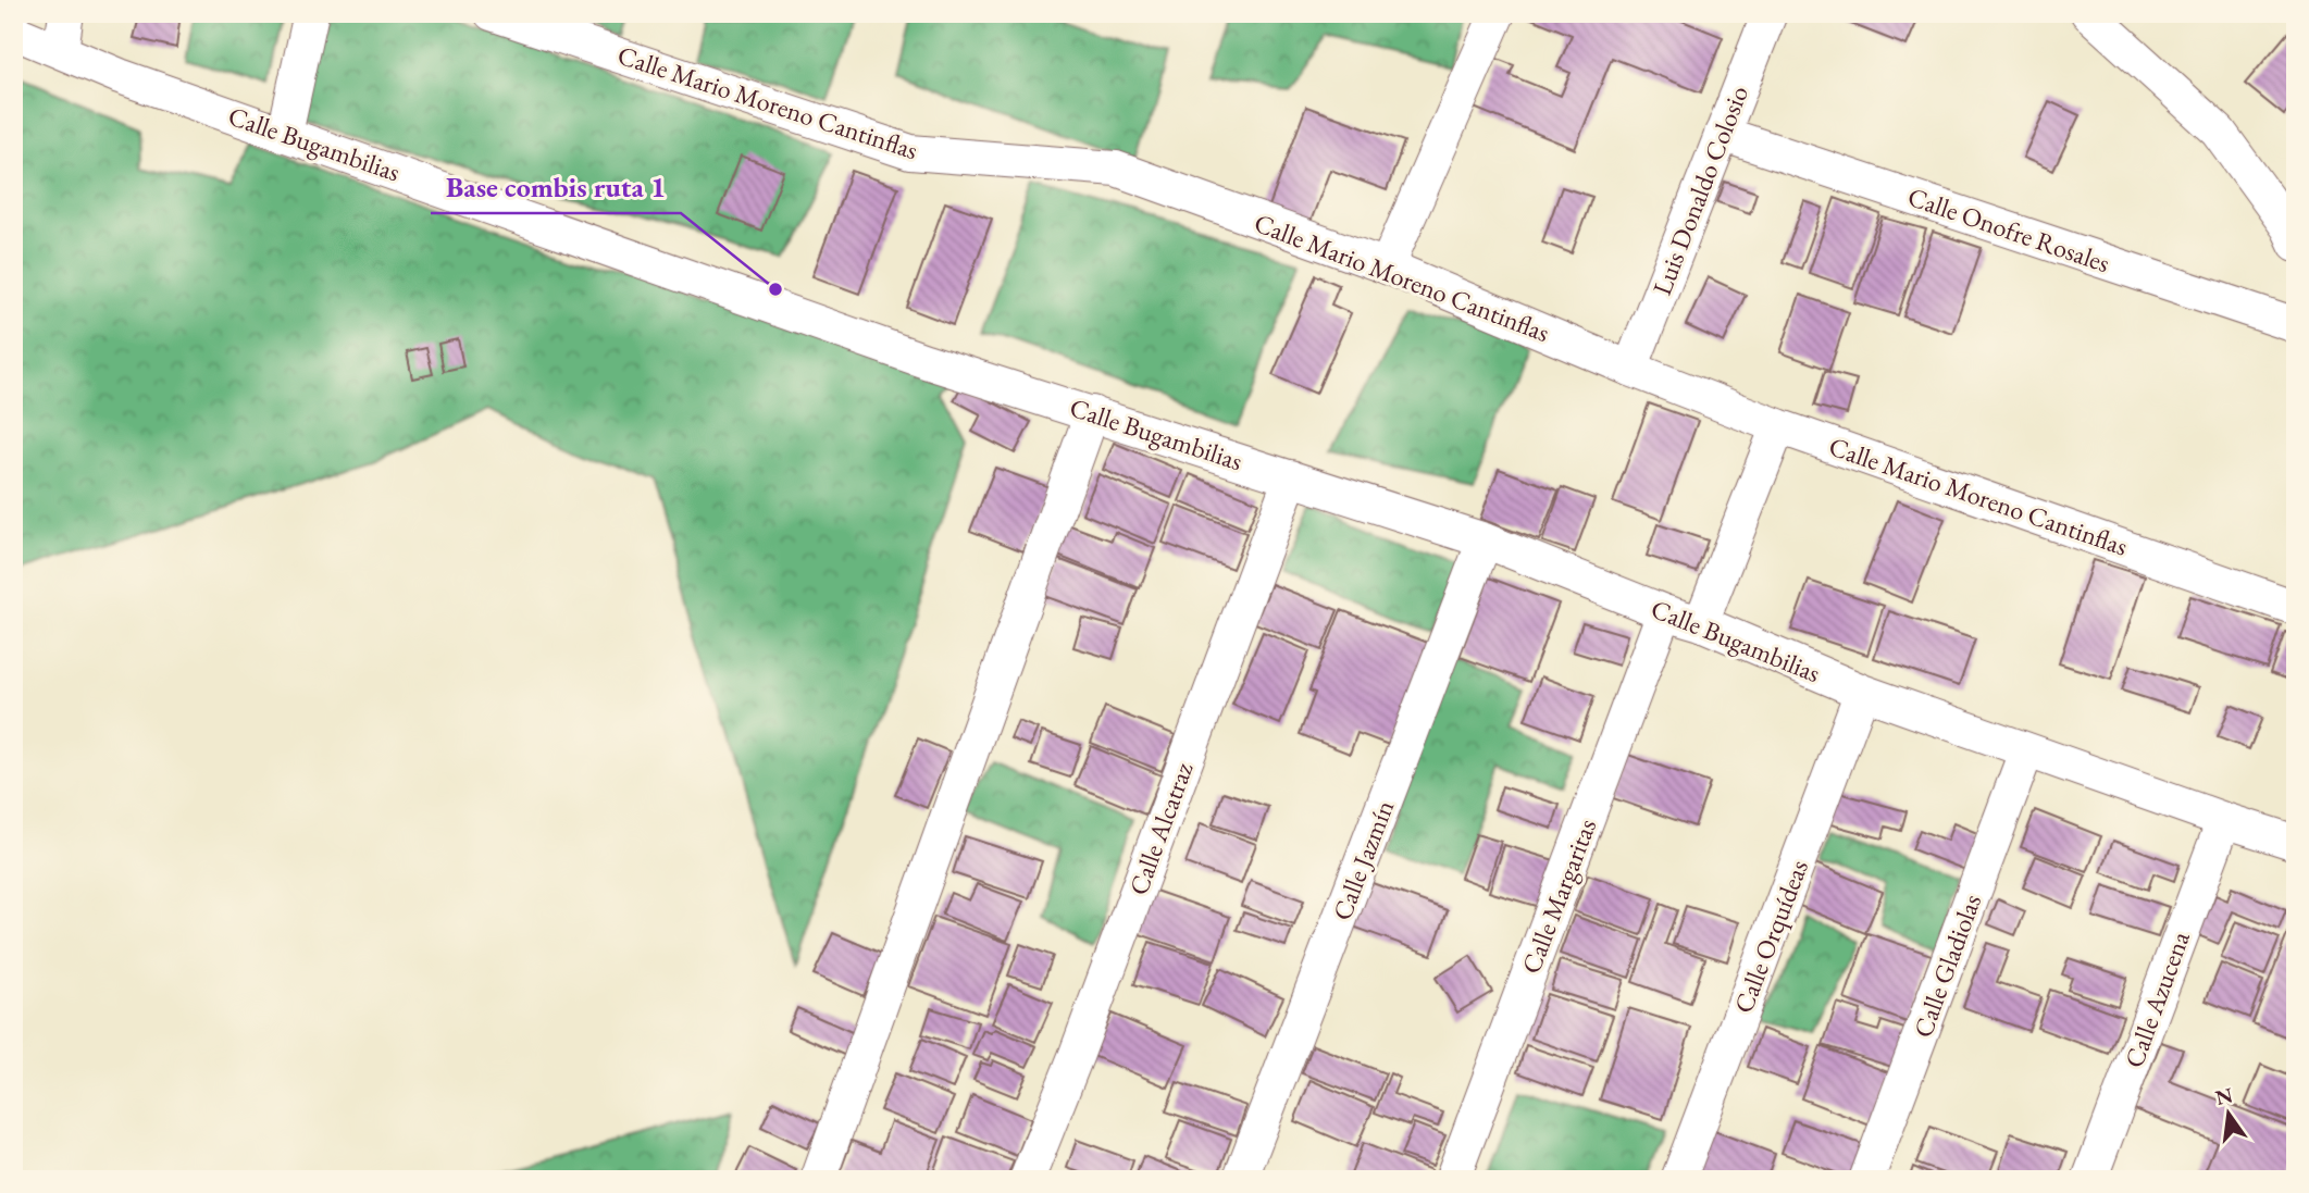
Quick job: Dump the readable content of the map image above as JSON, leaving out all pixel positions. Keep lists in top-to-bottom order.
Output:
{
  "streets": {
    "street": [
      "Calle Mario Moreno Cantinflas",
      "Calle Bugambilias",
      "Luis Donaldo Colosio",
      "Calle Onofre Rosales",
      "Calle Alcatraz",
      "Calle Jazmín",
      "Calle Margaritas",
      "Calle Orquídeas",
      "Calle Gladiolas",
      "Calle Azucena"
    ]
  },
  "crossings": [
    ["Calle Mario Moreno Cantinflas", "Luis Donaldo Colosio"],
    ["Calle Bugambilias", "Calle Alcatraz"],
    ["Calle Bugambilias", "Calle Jazmín"],
    ["Calle Bugambilias", "Calle Margaritas"],
    ["Calle Bugambilias", "Calle Orquídeas"],
    ["Calle Bugambilias", "Calle Gladiolas"],
    ["Calle Bugambilias", "Calle Azucena"],
    ["Luis Donaldo Colosio", "Calle Onofre Rosales"]
  ],
  "places": ["Base combis ruta 1"],
  "north": "top"
}
